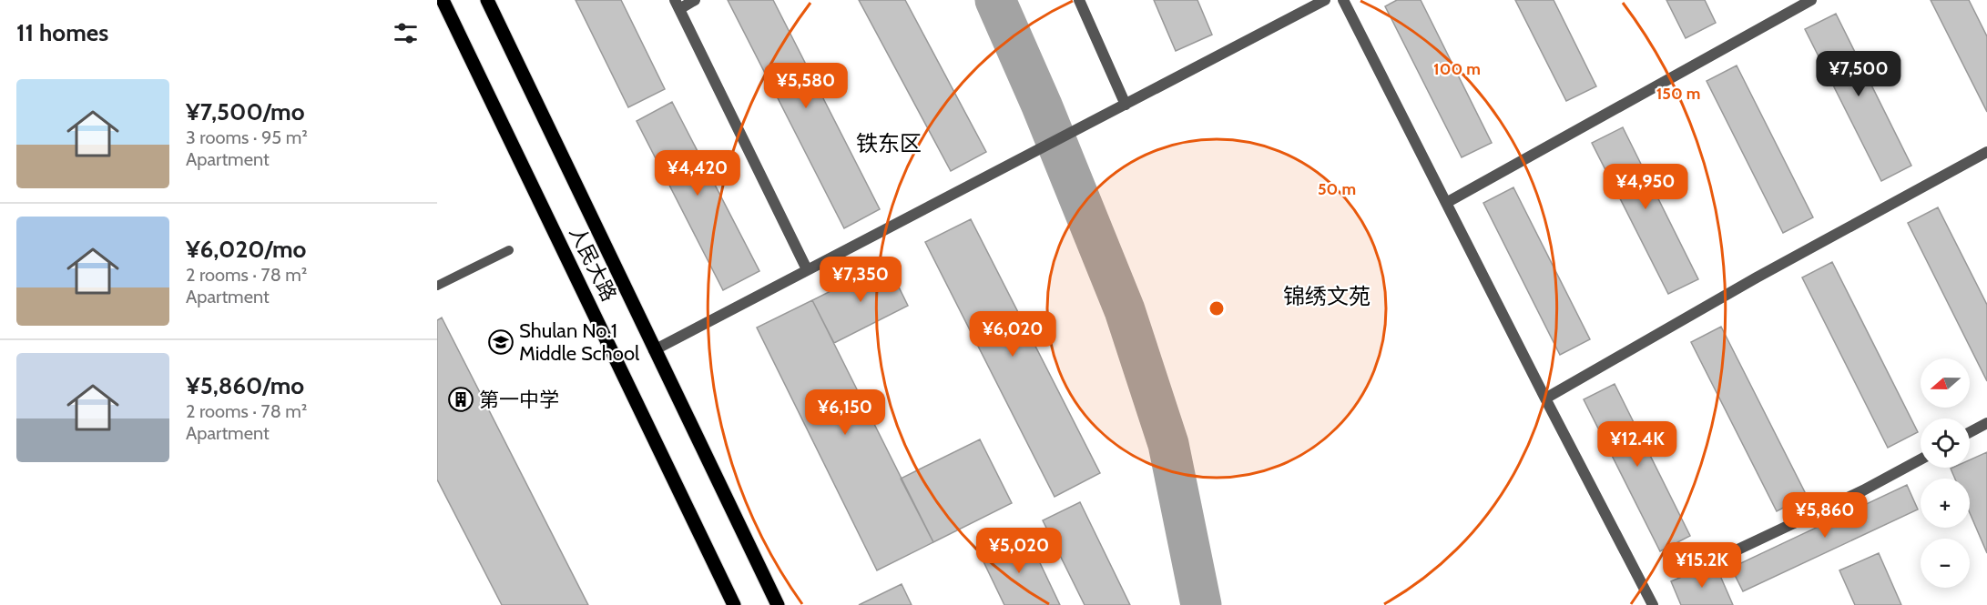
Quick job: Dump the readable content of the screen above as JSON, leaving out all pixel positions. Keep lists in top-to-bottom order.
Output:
{
  "streets": {
    "main road": ["人民大路"]
  },
  "districts": ["铁东区", "锦绣文苑"],
  "places": {
    "school or university": ["Shulan No.1 Middle School"],
    "building": ["第一中学"]
  },
  "north": "left",
  "page": {
    "heading": "11 homes",
    "price": [
      "¥7,500",
      "¥5,580",
      "¥4,420",
      "¥4,950",
      "¥7,350",
      "¥6,020",
      "¥6,150",
      "¥12.4K",
      "¥5,860",
      "¥5,020",
      "¥15.2K"
    ],
    "list": [
      {
        "name": "¥7,500/mo",
        "note": "3 rooms · 95 m² · Apartment"
      },
      {
        "name": "¥6,020/mo",
        "note": "2 rooms · 78 m² · Apartment"
      },
      {
        "name": "¥5,860/mo",
        "note": "2 rooms · 78 m² · Apartment"
      }
    ],
    "map_buttons": ["+", "−"]
  },
  "rings": ["100 m", "150 m", "50 m"]
}
